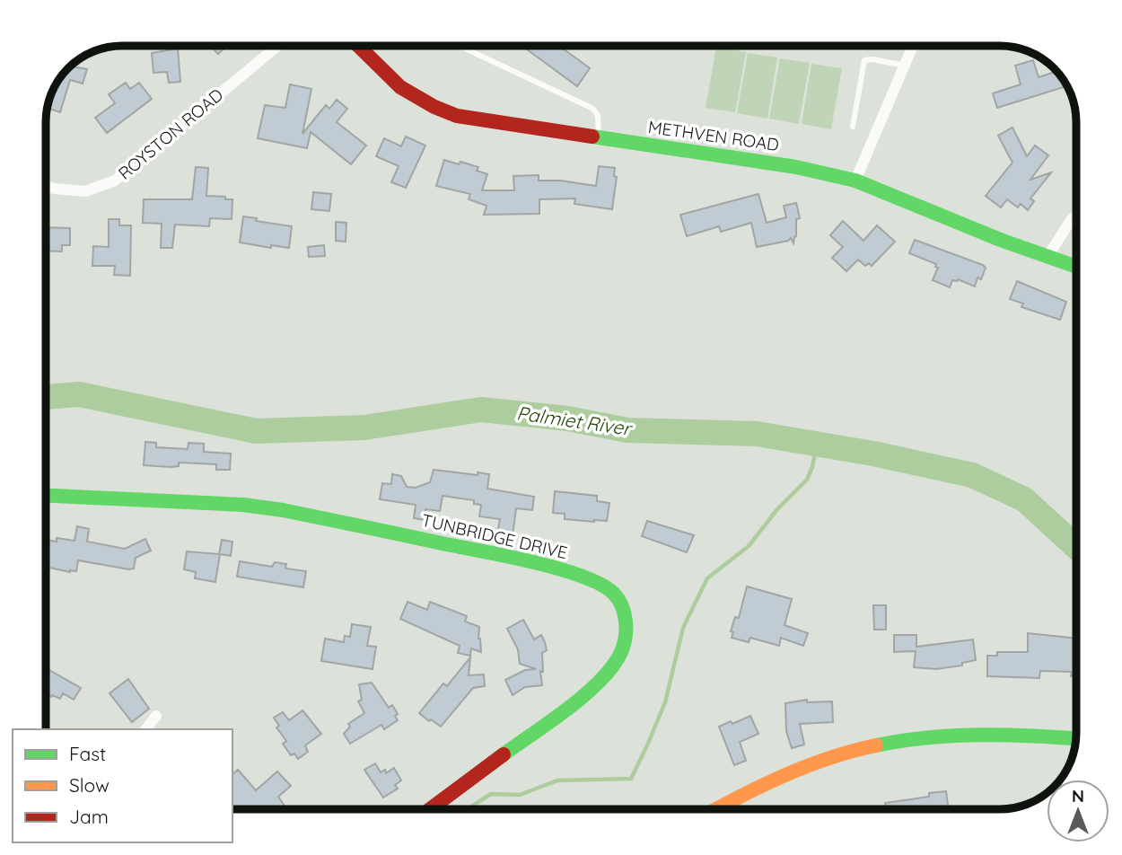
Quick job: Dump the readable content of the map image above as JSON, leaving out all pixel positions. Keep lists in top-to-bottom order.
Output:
{
  "streets": {
    "street": ["ROYSTON ROAD", "METHVEN ROAD", "TUNBRIDGE DRIVE"]
  },
  "water": ["Palmiet River"],
  "legend": ["Fast", "Slow", "Jam"],
  "north": "top"
}
